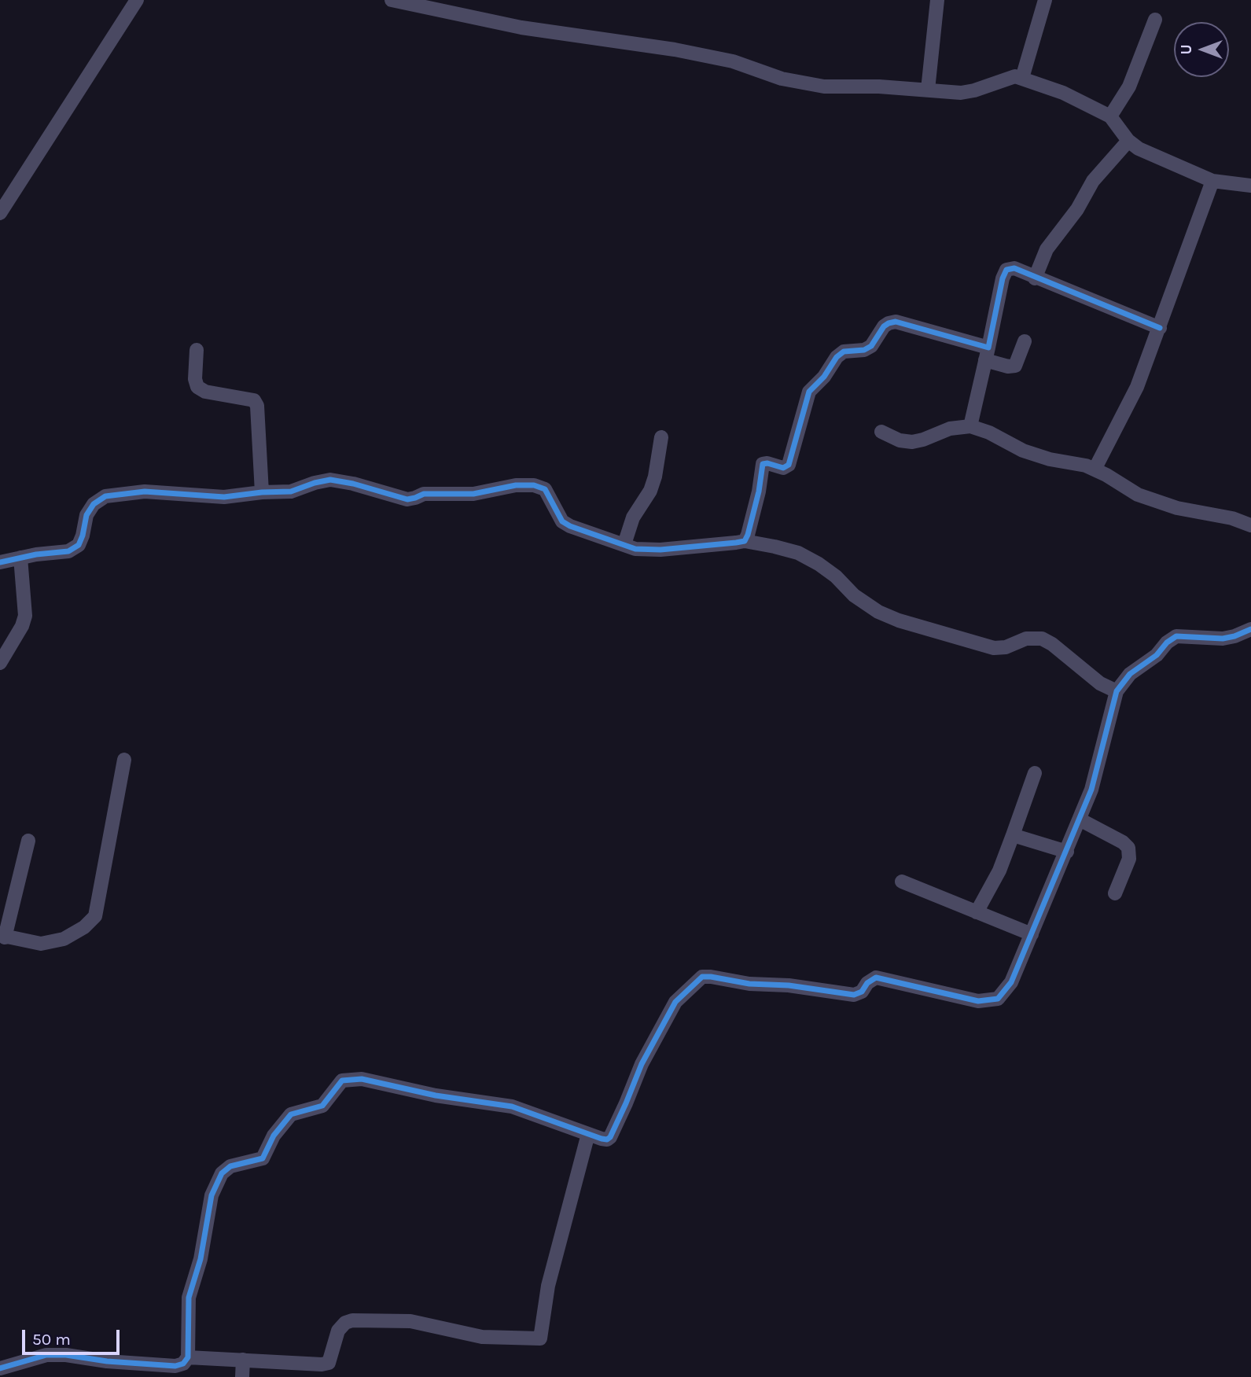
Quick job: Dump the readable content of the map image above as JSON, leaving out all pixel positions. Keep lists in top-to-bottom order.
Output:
{
  "scale_bar": "50 m",
  "north": "left"
}
